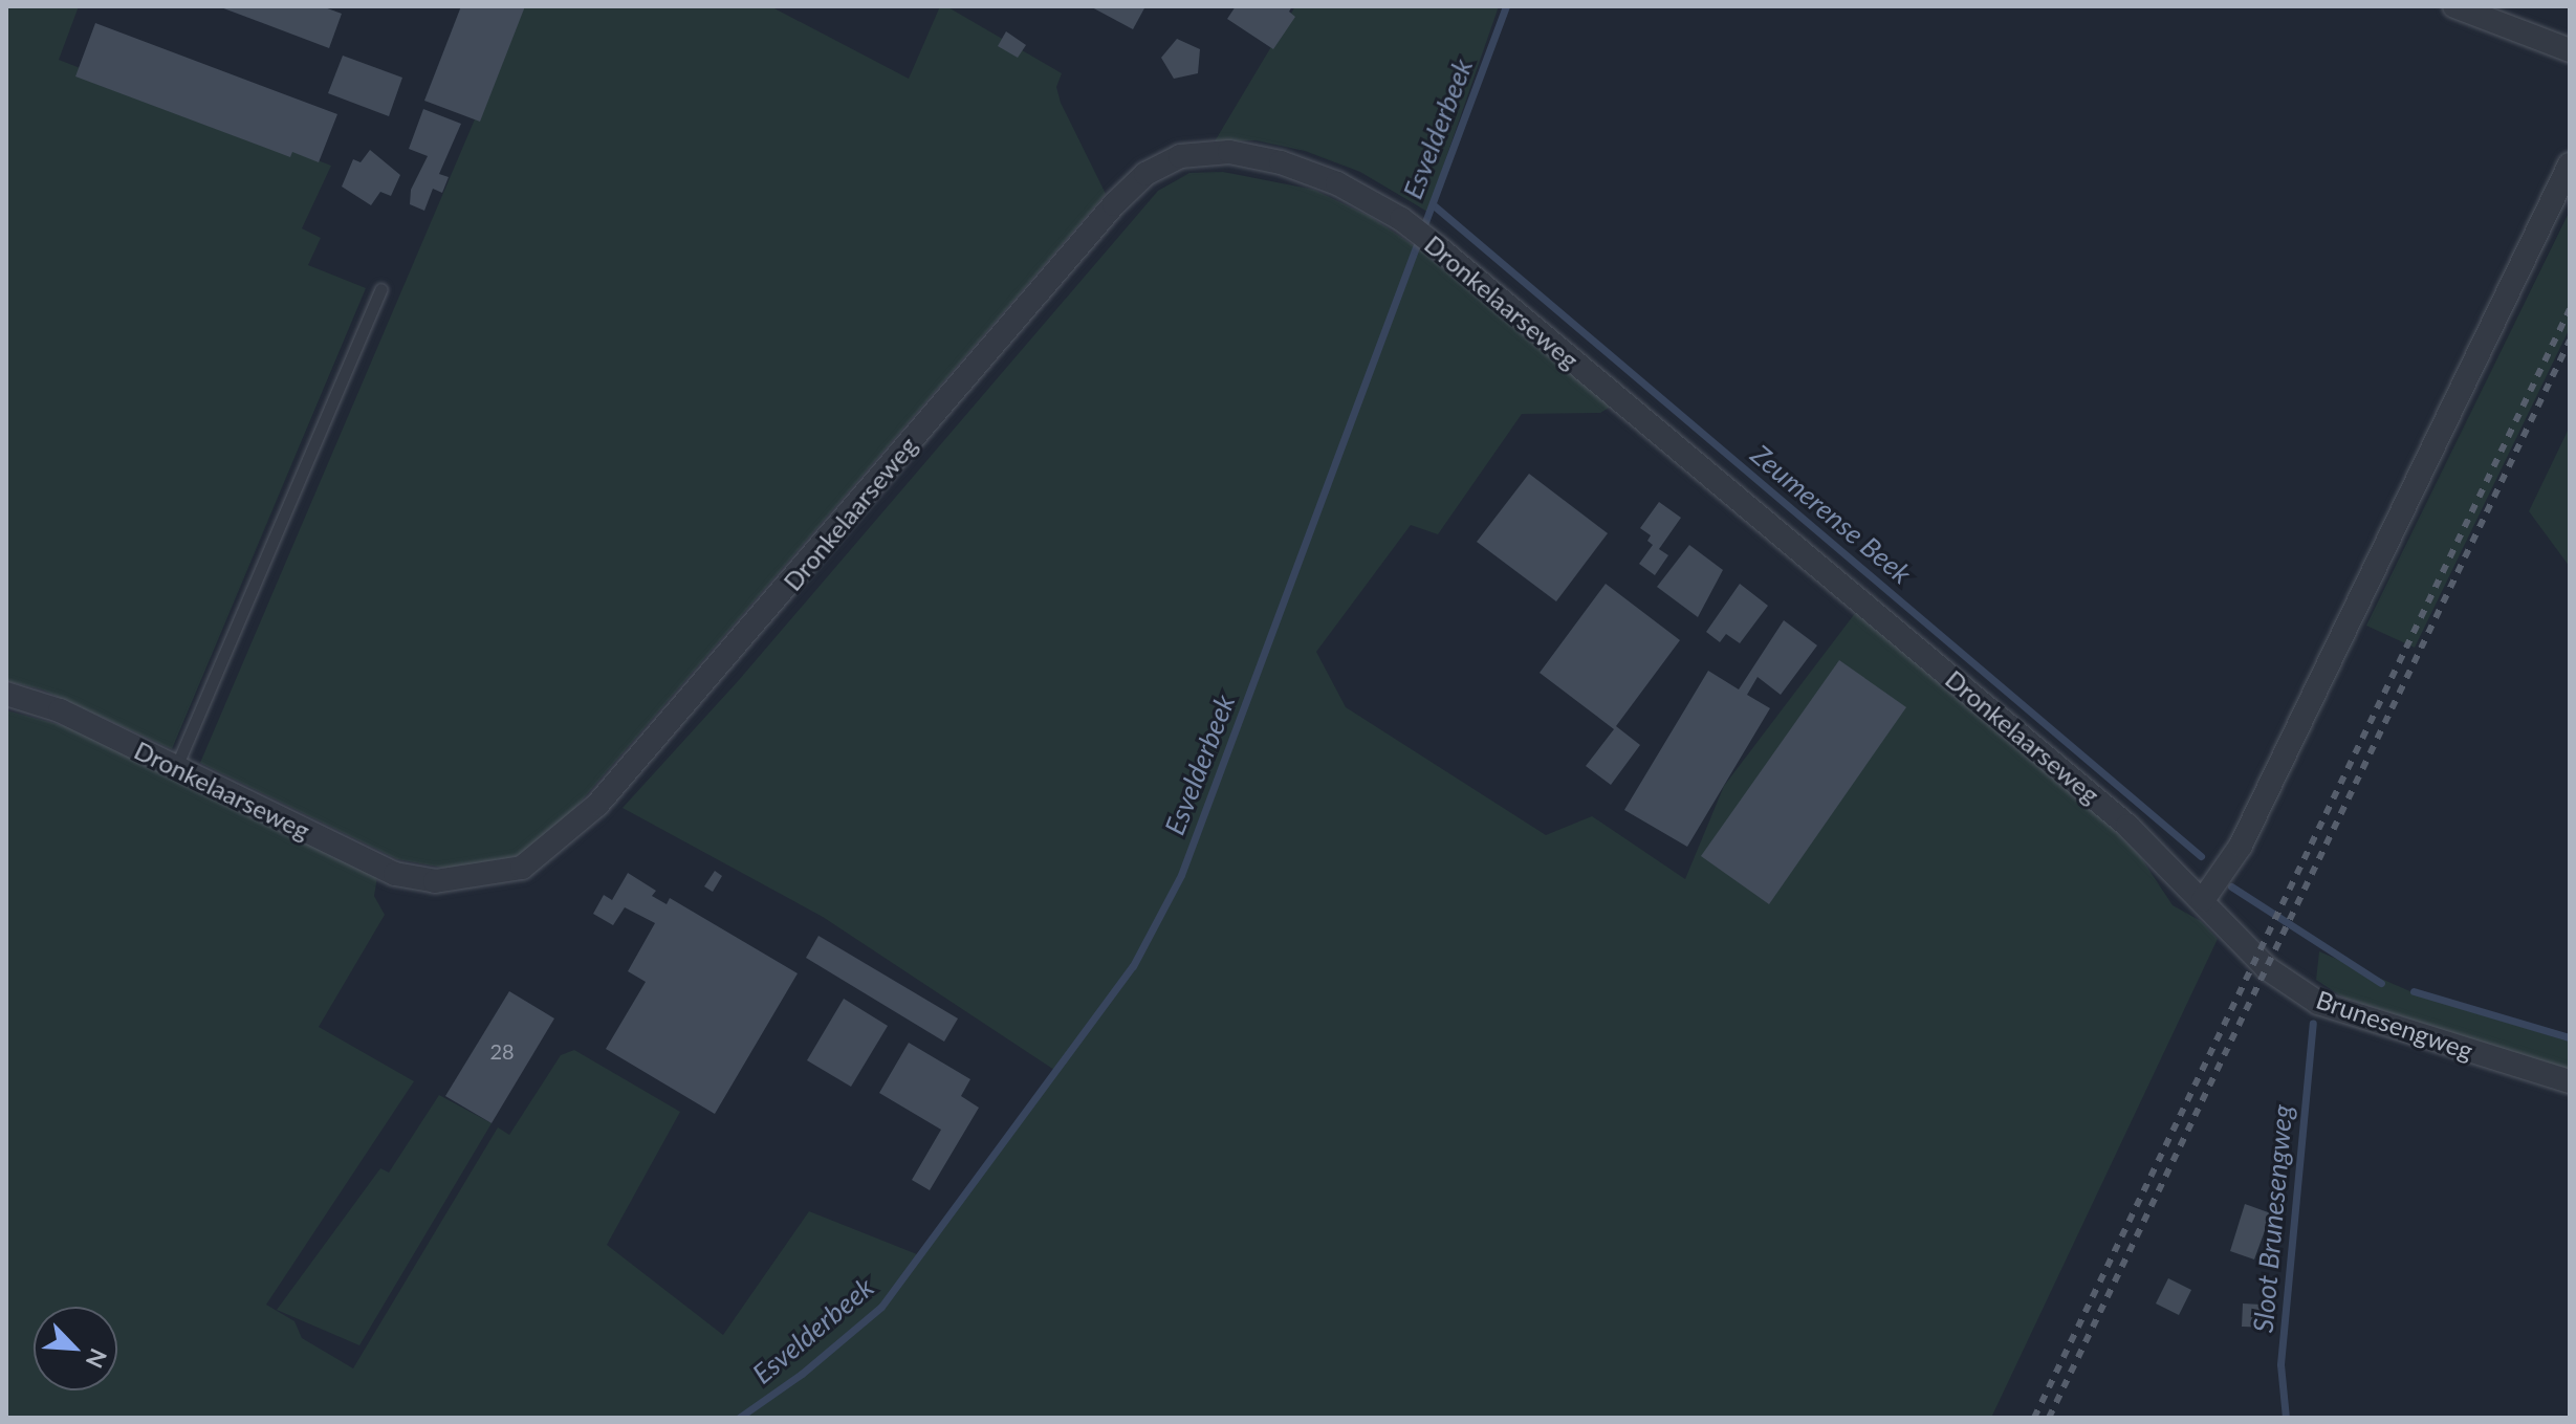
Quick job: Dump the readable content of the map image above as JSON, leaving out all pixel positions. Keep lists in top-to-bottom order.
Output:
{
  "streets": {
    "street": ["Dronkelaarseweg", "Brunesengweg"]
  },
  "crossings": [
    ["Dronkelaarseweg", "Brunesengweg"]
  ],
  "water": ["Esvelderbeek", "Zeumerense Beek", "Sloot Brunesengweg"],
  "house_numbers": ["28"],
  "north": "bottom right"
}
